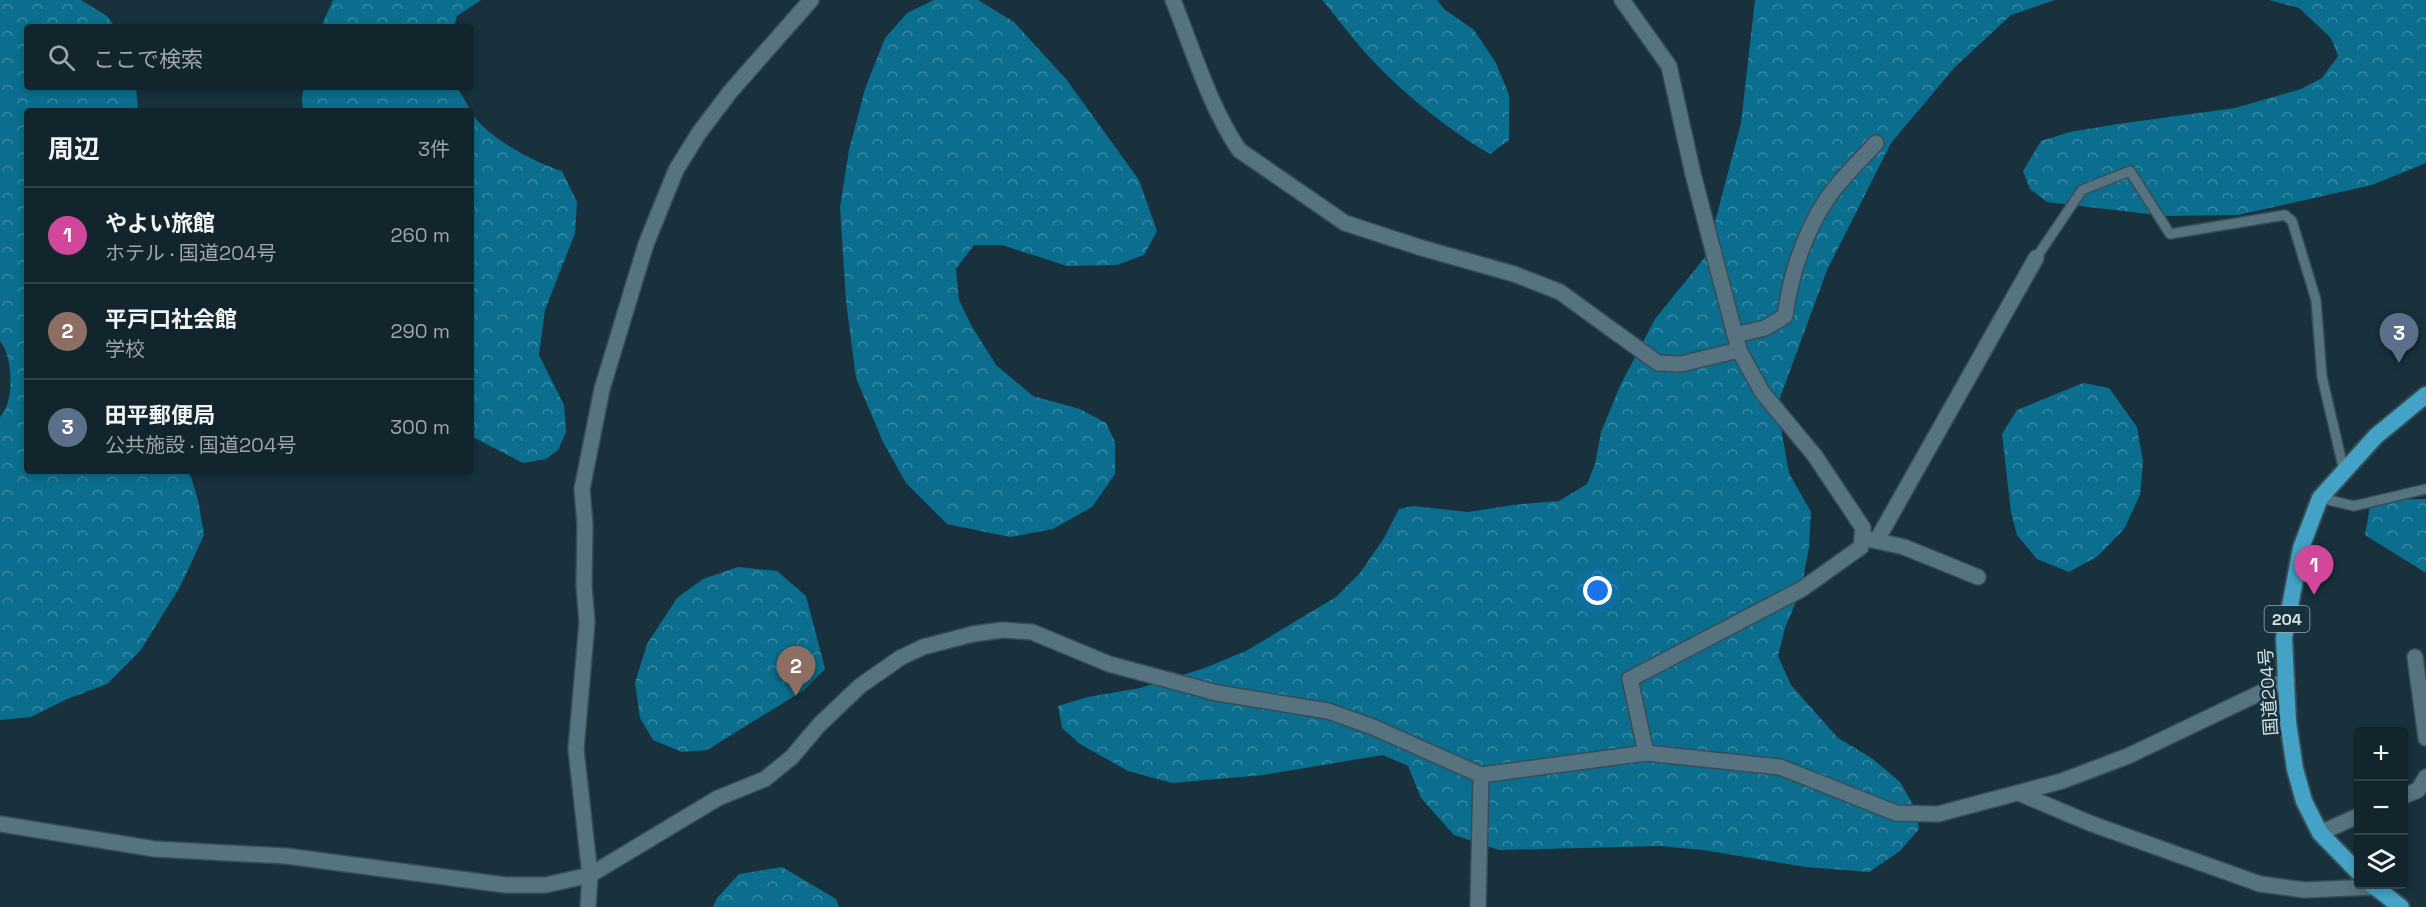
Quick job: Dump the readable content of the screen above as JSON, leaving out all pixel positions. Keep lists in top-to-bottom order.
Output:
{
  "streets": {
    "highway": ["204", "国道204号"]
  },
  "page": {
    "search": "ここで検索",
    "heading": ["周辺", "3件"],
    "list": [
      {
        "mark": "1",
        "name": "やよい旅館",
        "note": "ホテル · 国道204号",
        "value": "260 m"
      },
      {
        "mark": "2",
        "name": "平戸口社会館",
        "note": "学校",
        "value": "290 m"
      },
      {
        "mark": "3",
        "name": "田平郵便局",
        "note": "公共施設 · 国道204号",
        "value": "300 m"
      }
    ],
    "pins": ["3", "1", "2"],
    "map_buttons": ["+", "−"]
  }
}
